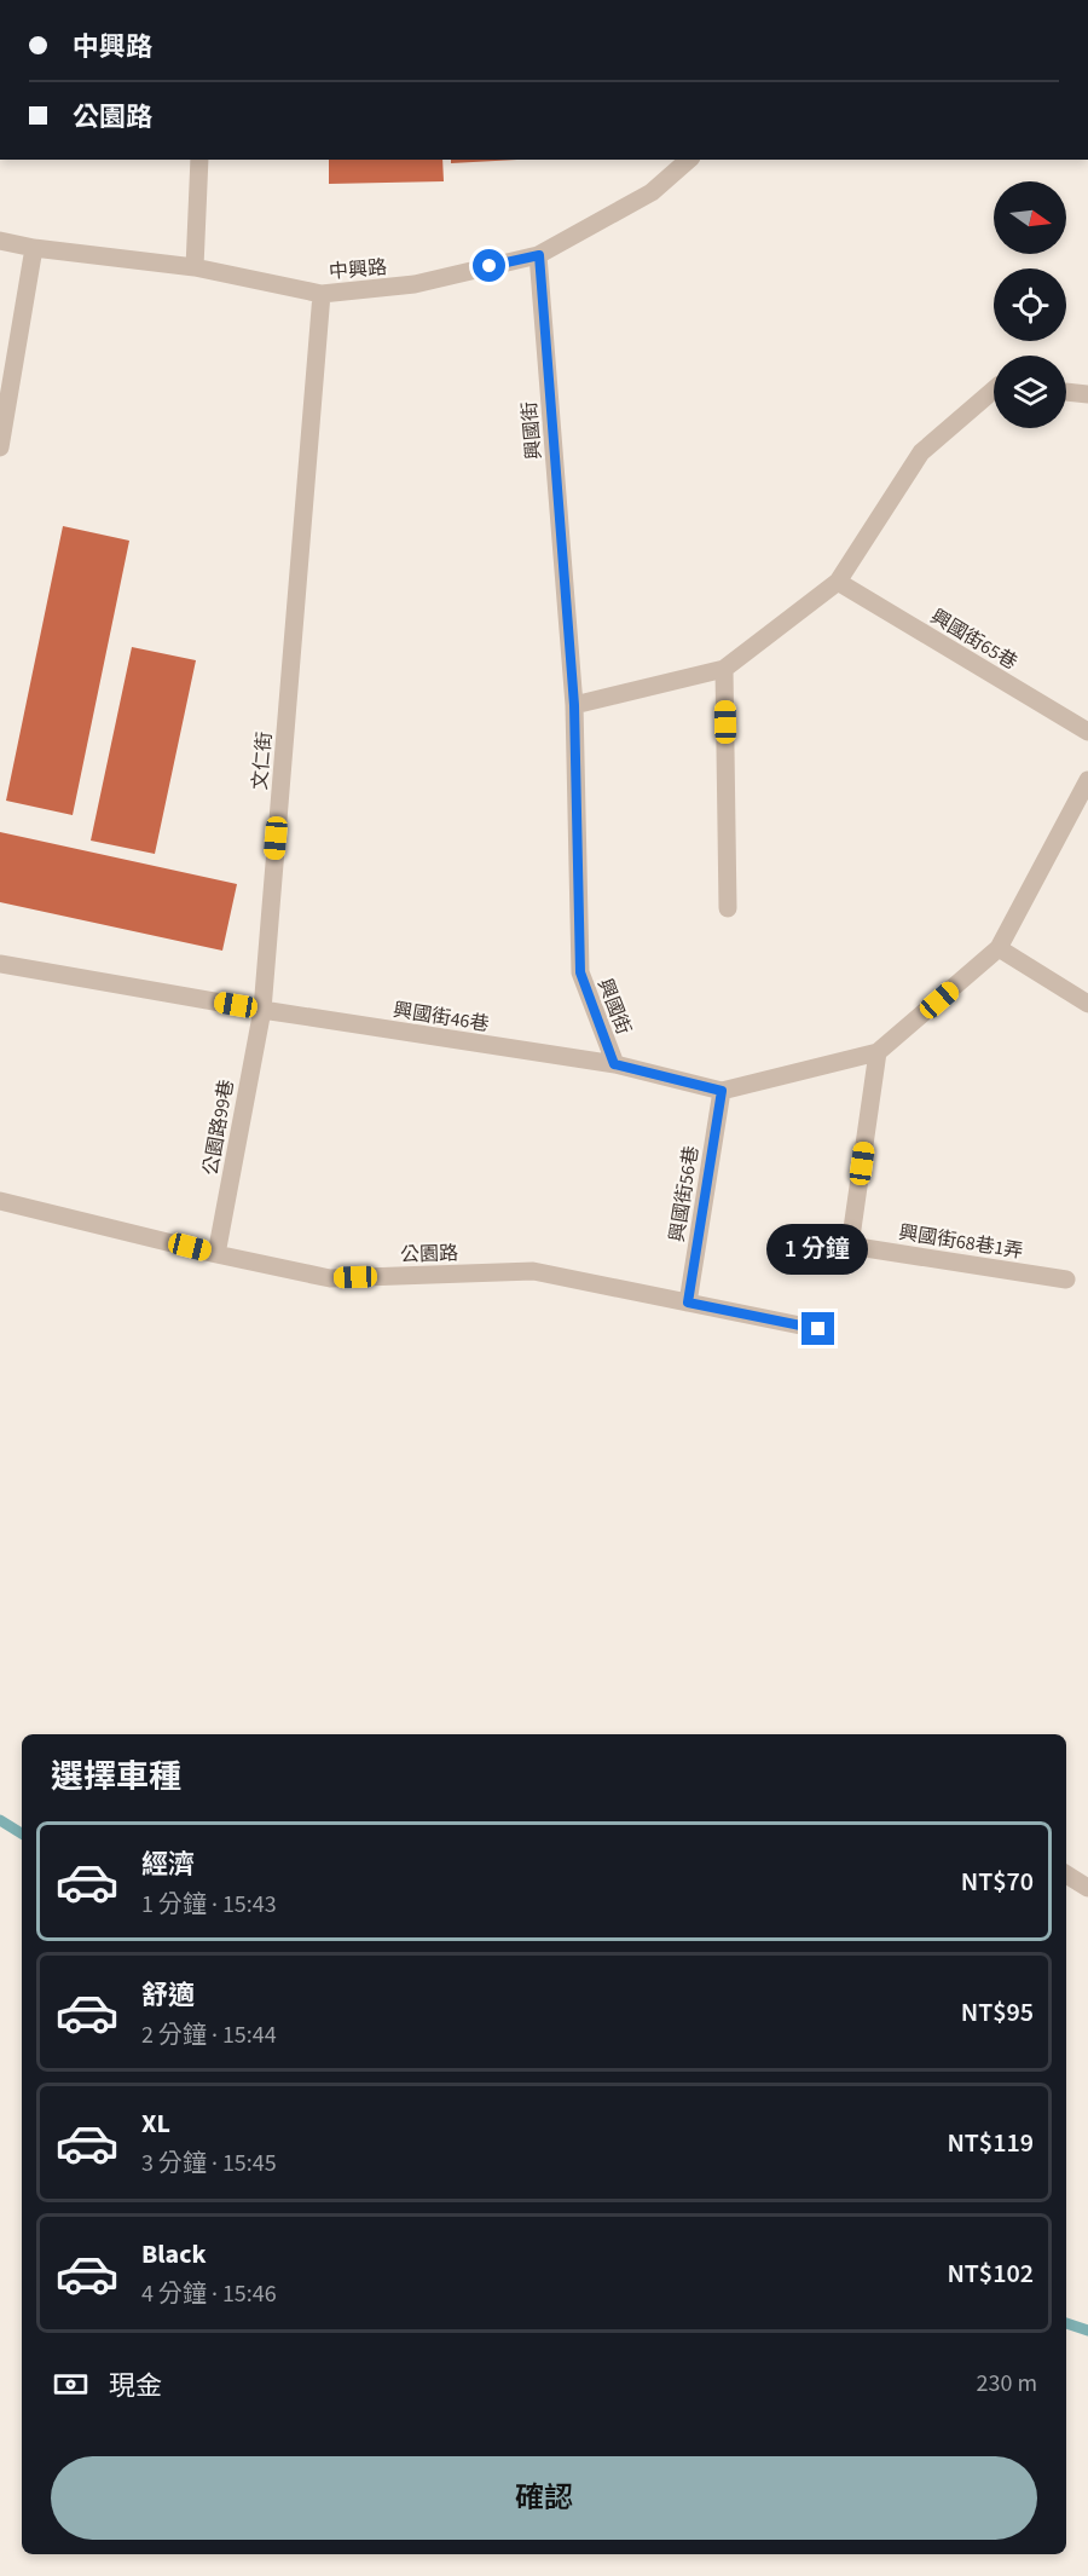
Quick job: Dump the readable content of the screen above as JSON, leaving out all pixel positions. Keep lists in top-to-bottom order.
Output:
{
  "streets": {
    "street": [
      "中興路",
      "興國街",
      "興國街65巷",
      "文仁街",
      "興國街46巷",
      "公園路99巷",
      "興國街56巷",
      "興國街68巷1弄",
      "公園路"
    ]
  },
  "crossings": [
    ["中興路", "興國街"],
    ["中興路", "文仁街"],
    ["興國街", "興國街46巷"],
    ["興國街", "興國街56巷"],
    ["興國街", "興國街68巷1弄"],
    ["文仁街", "興國街46巷"],
    ["文仁街", "公園路99巷"],
    ["興國街46巷", "公園路99巷"],
    ["公園路99巷", "公園路"],
    ["興國街56巷", "公園路"]
  ],
  "north": "right",
  "page": {
    "banner": ["中興路", "公園路"],
    "bubble": "1 分鐘",
    "heading": "選擇車種",
    "list": [
      {
        "name": "經濟",
        "note": "1 分鐘 · 15:43",
        "value": "NT$70"
      },
      {
        "name": "舒適",
        "note": "2 分鐘 · 15:44",
        "value": "NT$95"
      },
      {
        "name": "XL",
        "note": "3 分鐘 · 15:45",
        "value": "NT$119"
      },
      {
        "name": "Black",
        "note": "4 分鐘 · 15:46",
        "value": "NT$102"
      }
    ],
    "pay": ["現金", "230 m"],
    "buttons": "確認"
  }
}
